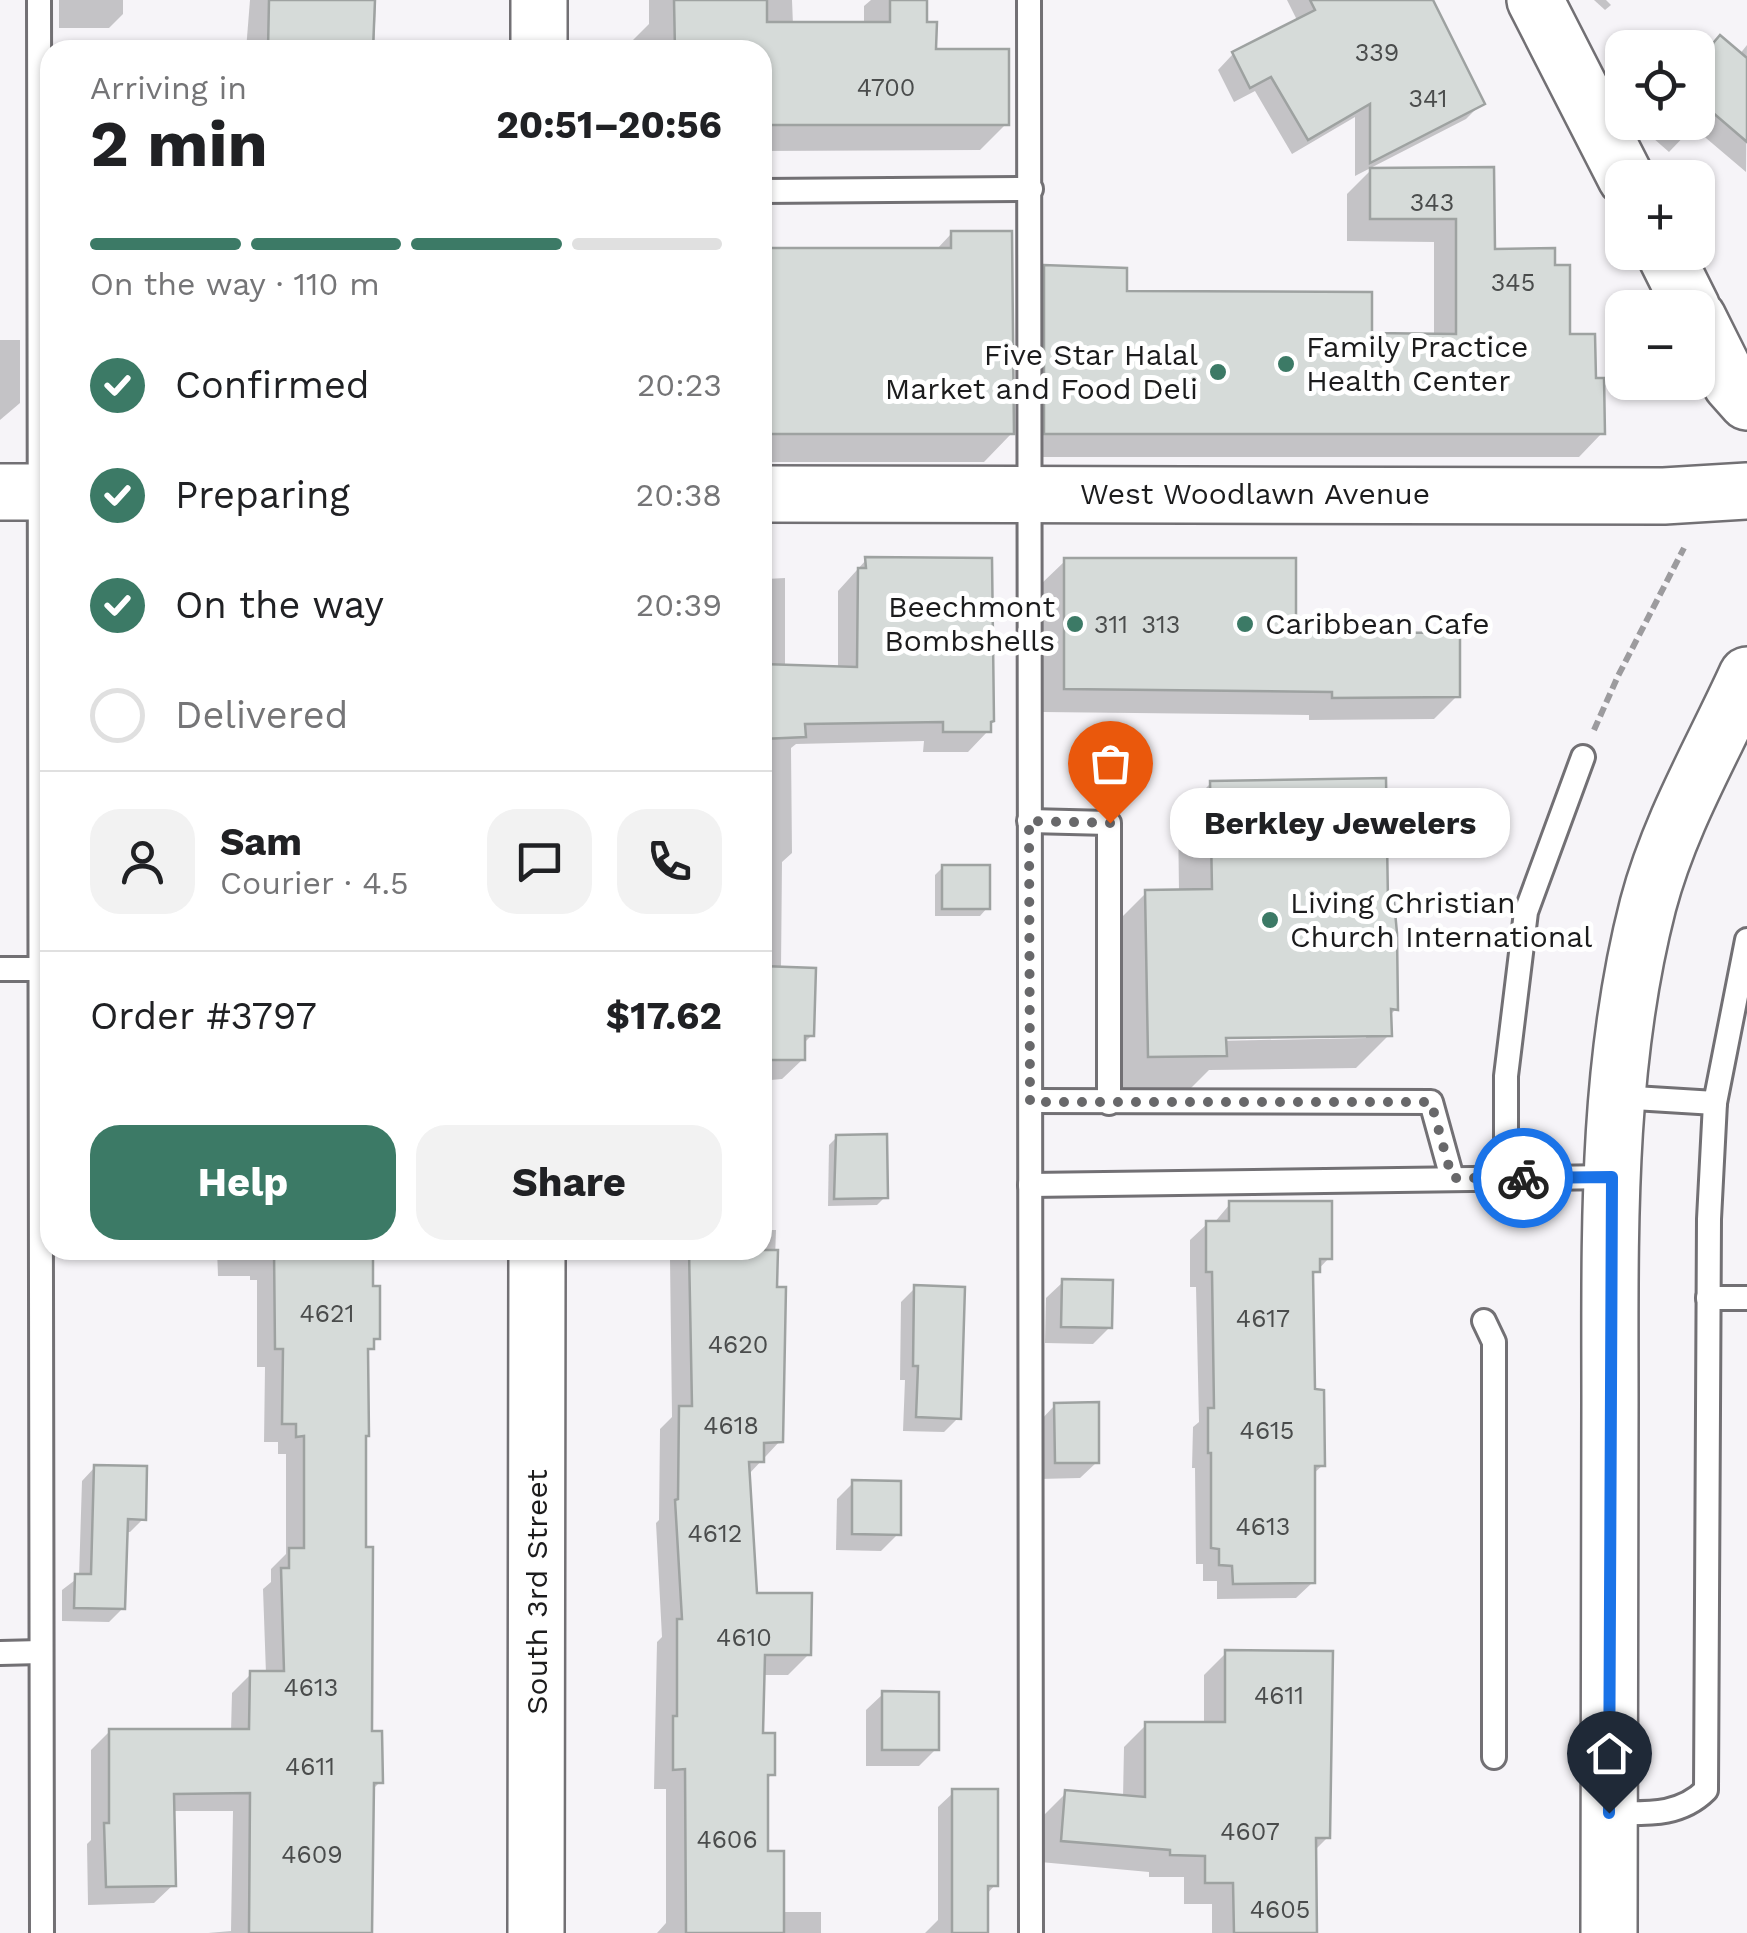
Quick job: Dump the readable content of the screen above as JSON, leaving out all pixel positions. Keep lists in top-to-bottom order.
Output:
{
  "streets": {
    "main road": ["West Woodlawn Avenue", "South 3rd Street"]
  },
  "places": [
    "Family Practice Health Center",
    "Five Star Halal Market and Food Deli",
    "Beechmont Bombshells",
    "Caribbean Cafe",
    "Berkley Jewelers",
    "Living Christian Church International"
  ],
  "house_numbers": [
    "339",
    "4700",
    "341",
    "343",
    "345",
    "311",
    "313",
    "4621",
    "4617",
    "4620",
    "4618",
    "4615",
    "4613",
    "4612",
    "4610",
    "4613",
    "4611",
    "4611",
    "4607",
    "4606",
    "4609",
    "4605"
  ],
  "page": {
    "map_buttons": ["+", "−"],
    "heading": ["2 min", "Arriving in", "20:51–20:56"],
    "panel": [
      "Sam",
      "Courier · 4.5",
      "Order #3797",
      "$17.62"
    ],
    "bar": "On the way · 110 m",
    "list": [
      ["Confirmed", "20:23"],
      ["Preparing", "20:38"],
      ["On the way", "20:39"],
      "Delivered"
    ],
    "bubble": "Berkley Jewelers",
    "buttons": ["Help", "Share"]
  }
}
